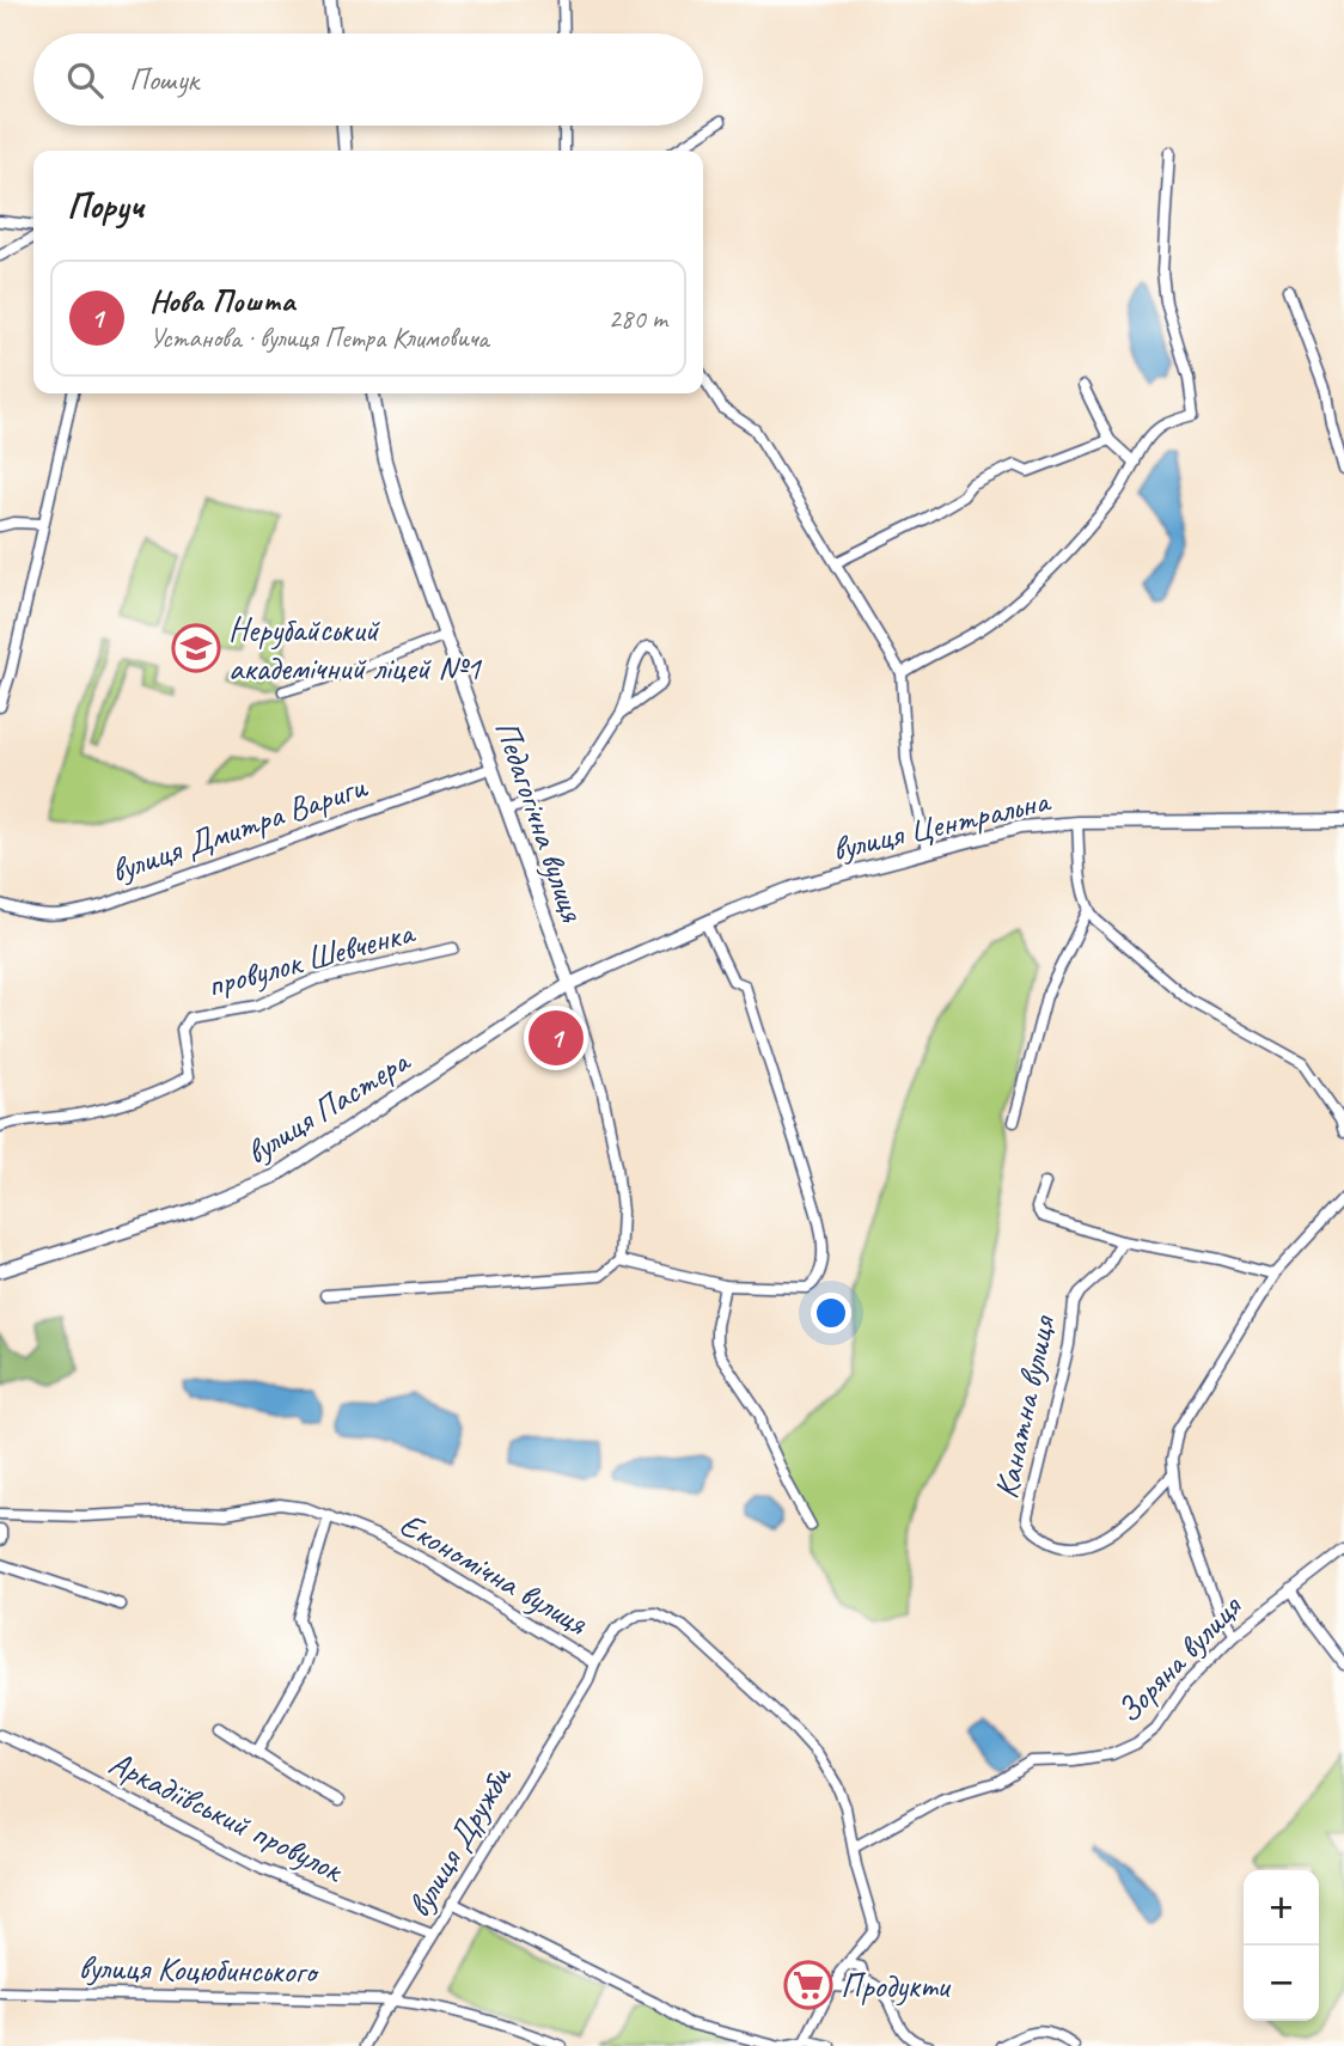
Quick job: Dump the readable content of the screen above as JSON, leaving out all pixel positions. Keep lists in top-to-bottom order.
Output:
{
  "streets": {
    "street": [
      "Педагогічна вулиця",
      "вулиця Центральна",
      "вулиця Дмитра Вариги",
      "провулок Шевченка",
      "вулиця Пастера",
      "Канатна вулиця",
      "Економічна вулиця",
      "Зоряна вулиця",
      "Аркадіївський провулок",
      "вулиця Дружби",
      "вулиця Коцюбинського"
    ]
  },
  "crossings": [
    ["Педагогічна вулиця", "вулиця Центральна"],
    ["Педагогічна вулиця", "вулиця Дмитра Вариги"],
    ["Педагогічна вулиця", "вулиця Пастера"],
    ["вулиця Центральна", "вулиця Пастера"],
    ["Економічна вулиця", "Зоряна вулиця"],
    ["Економічна вулиця", "вулиця Дружби"],
    ["Аркадіївський провулок", "вулиця Дружби"],
    ["вулиця Дружби", "вулиця Коцюбинського"]
  ],
  "places": {
    "school or university": ["Нерубайський академічний ліцей №1"],
    "supermarket": ["Продукти"]
  },
  "page": {
    "search": "Пошук",
    "heading": "Поруч",
    "list": [
      {
        "mark": "1",
        "name": "Нова Пошта",
        "note": "Установа · вулиця Петра Климовича",
        "value": "280 m"
      }
    ],
    "pins": "1",
    "map_buttons": ["+", "−"]
  }
}
